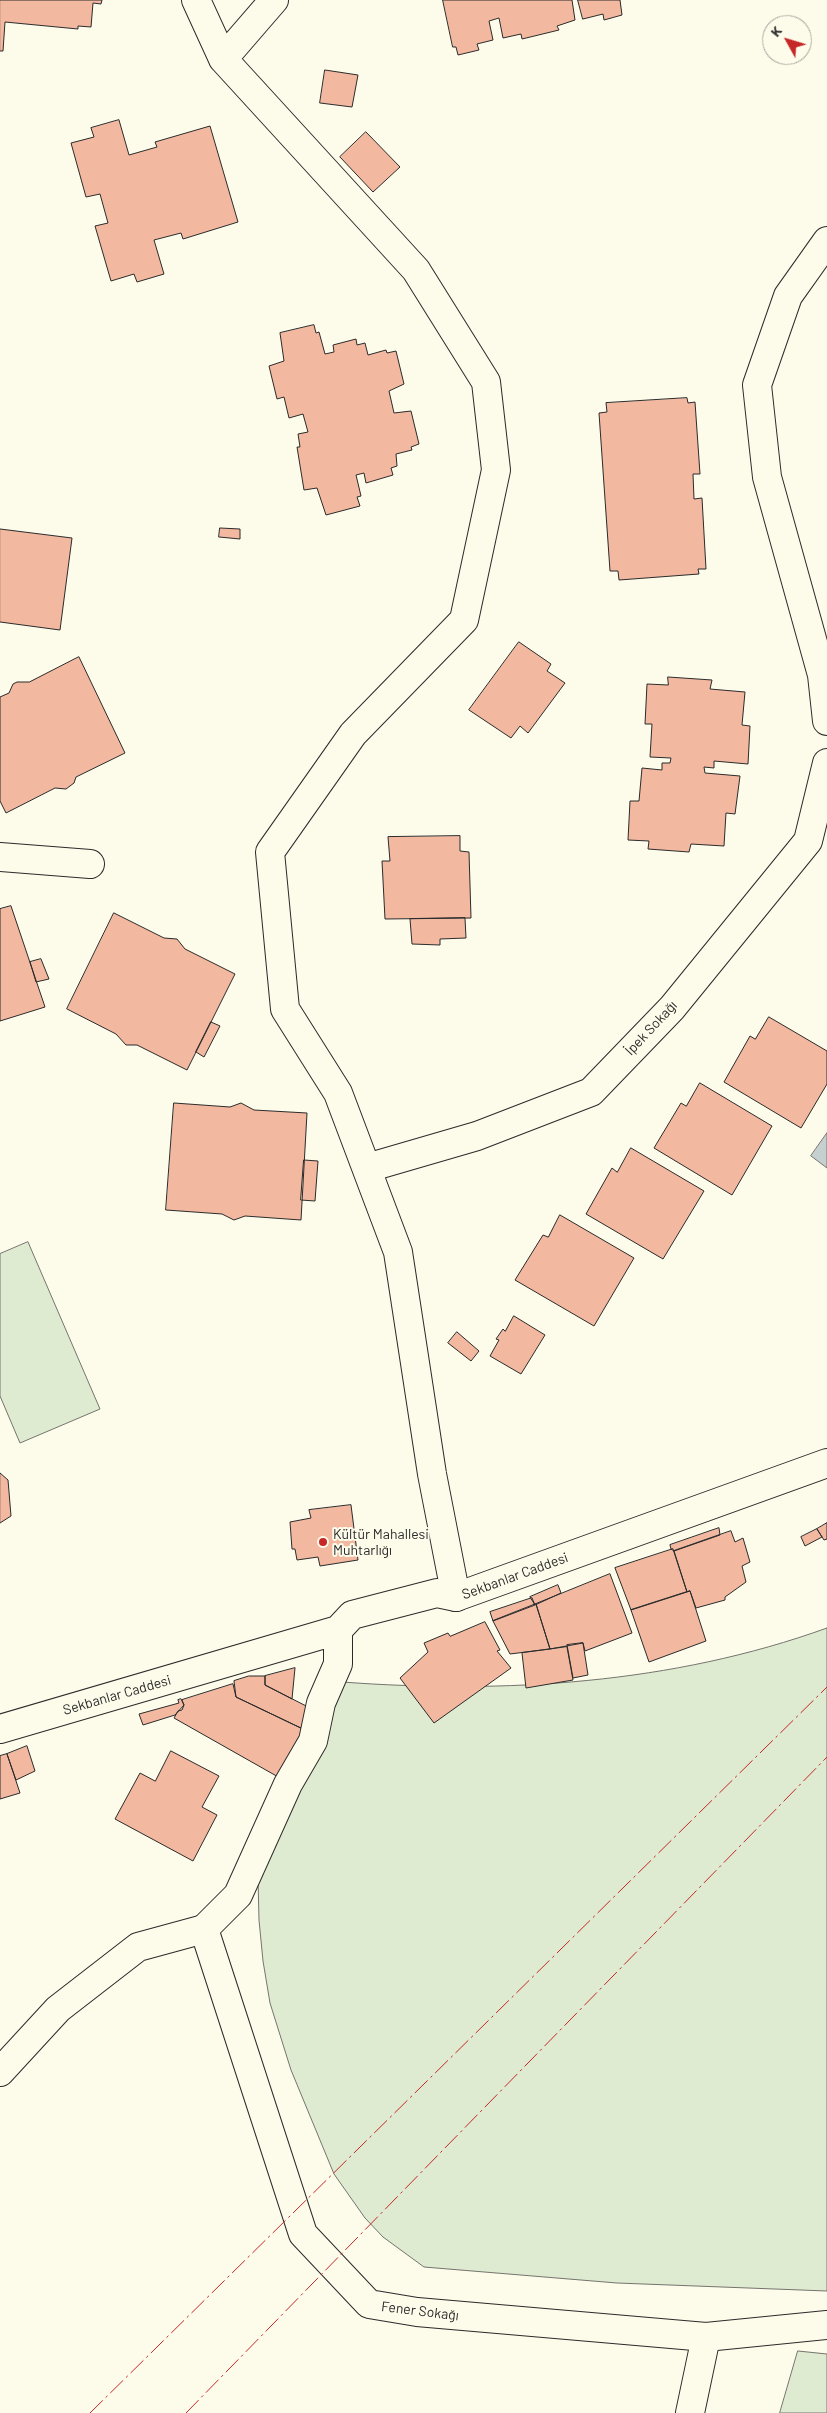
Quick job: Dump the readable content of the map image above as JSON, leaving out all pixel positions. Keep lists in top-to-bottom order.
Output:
{
  "streets": {
    "street": ["İpek Sokağı", "Sekbanlar Caddesi", "Fener Sokağı"]
  },
  "places": ["Kültür Mahallesi Muhtarlığı"],
  "north": "top left"
}
